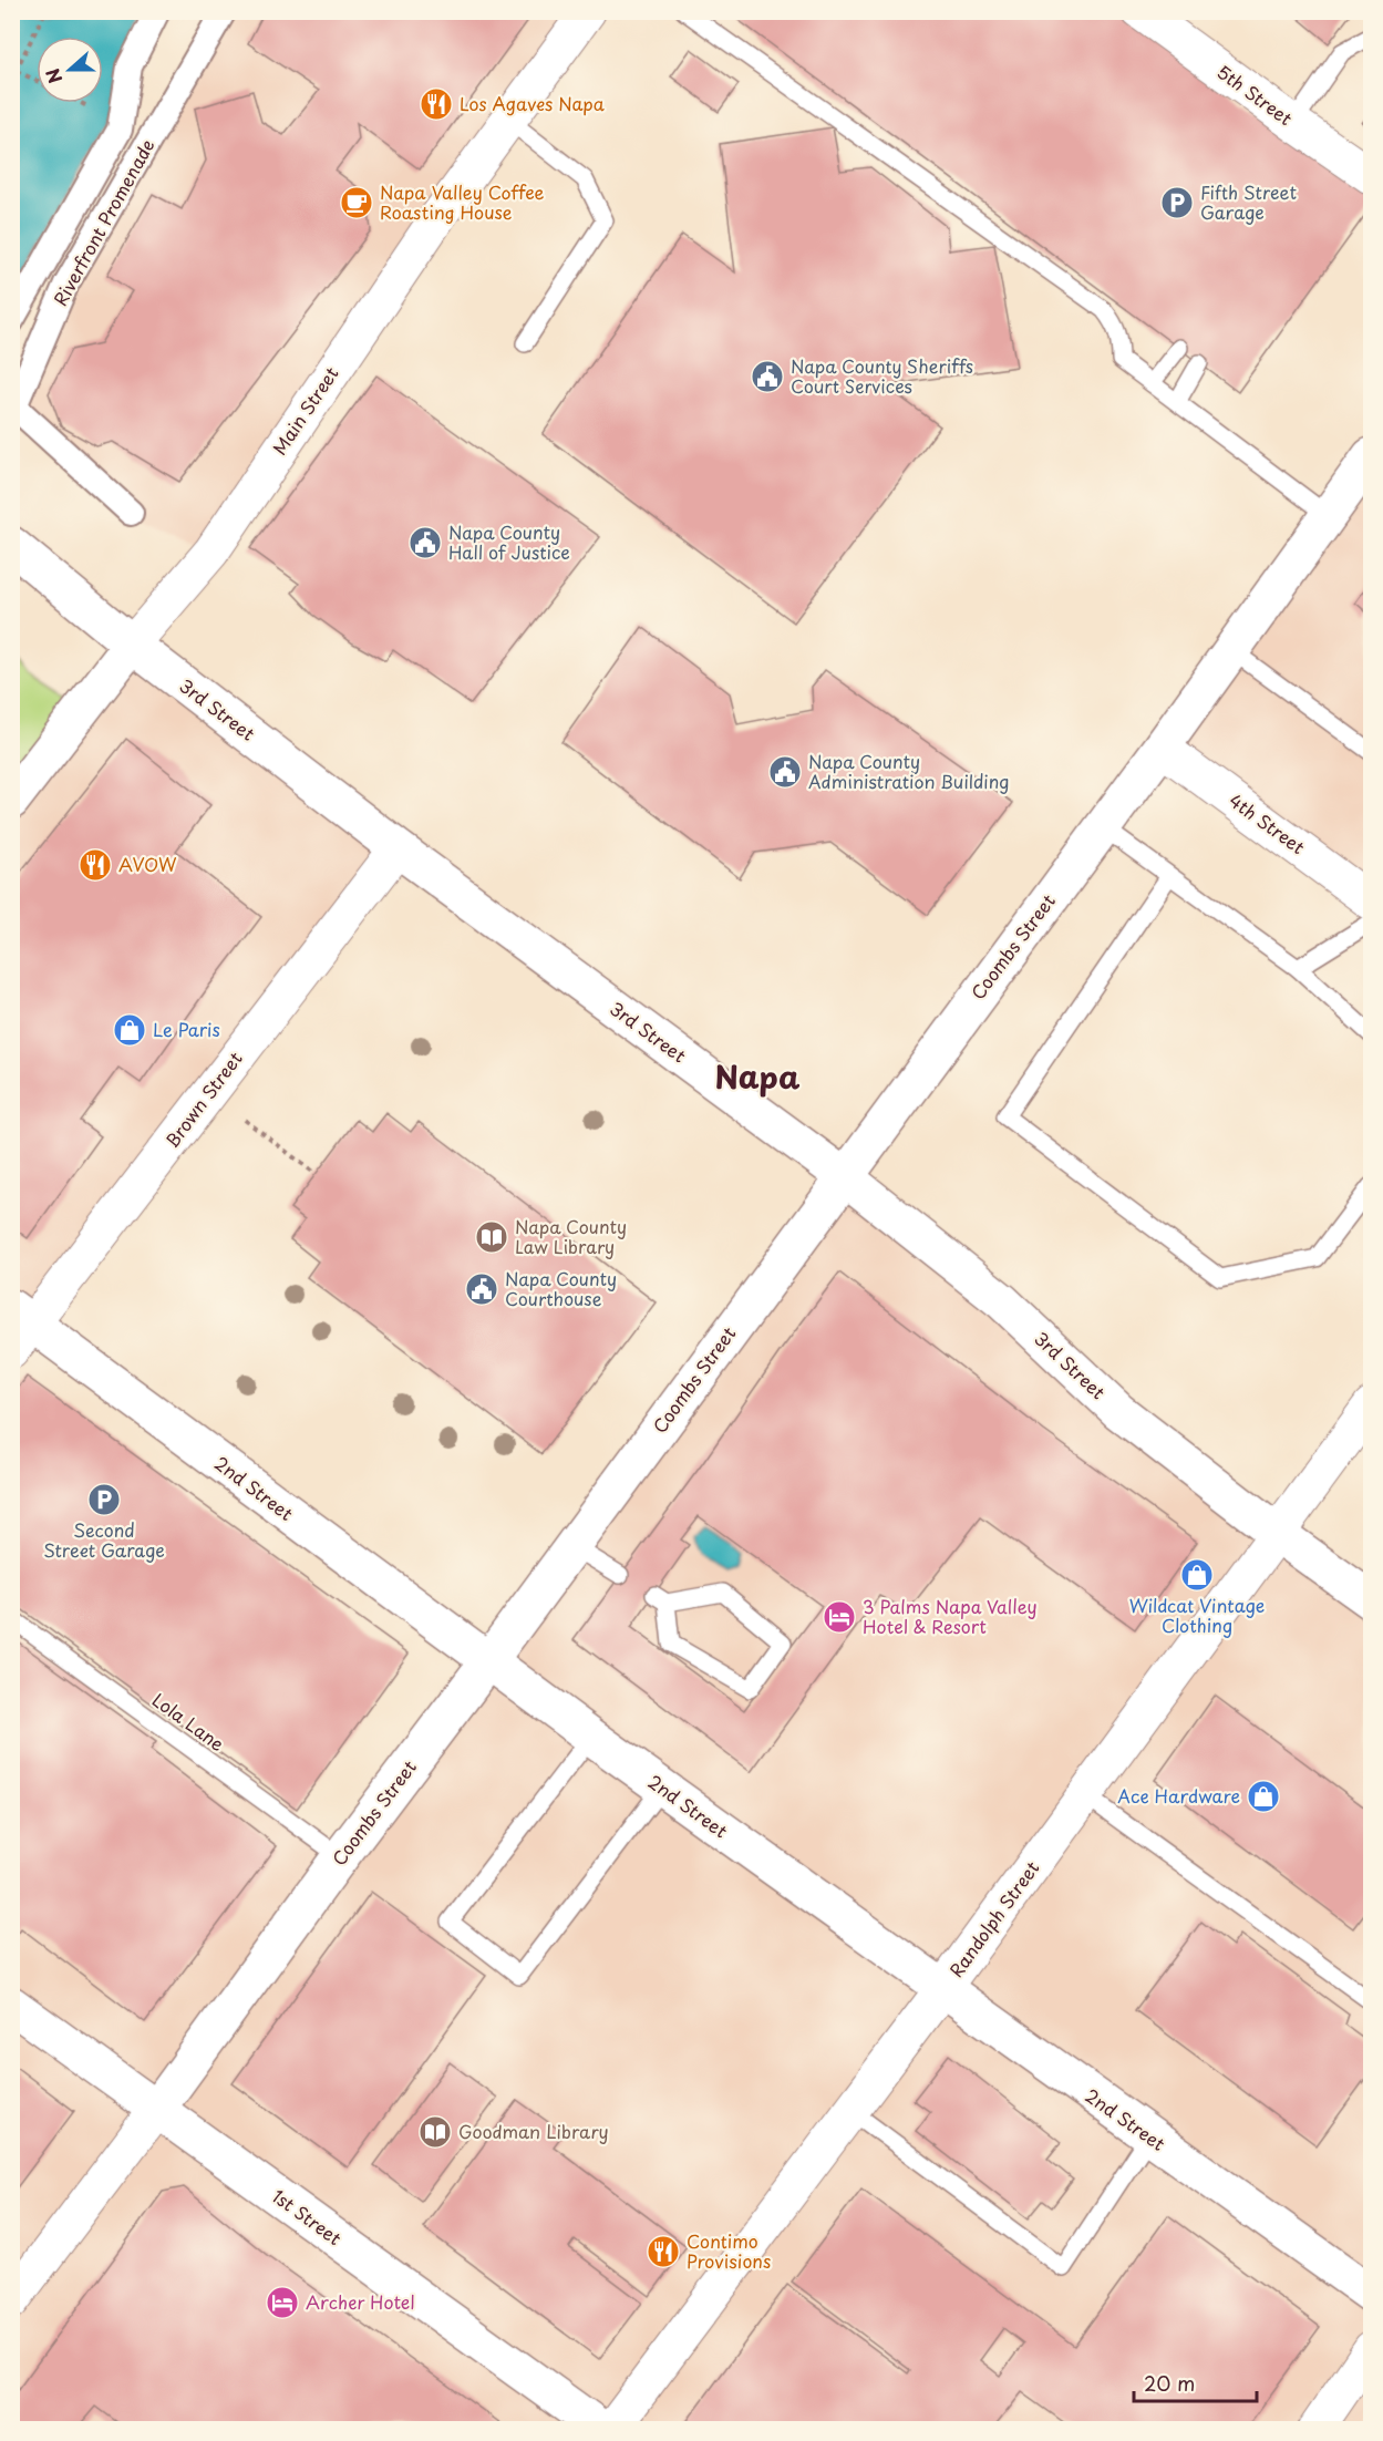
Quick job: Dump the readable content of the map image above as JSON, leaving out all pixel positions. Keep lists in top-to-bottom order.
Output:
{
  "streets": {
    "street": [
      "5th Street",
      "Riverfront Promenade",
      "Main Street",
      "3rd Street",
      "4th Street",
      "Coombs Street",
      "Brown Street",
      "2nd Street",
      "Randolph Street",
      "1st Street"
    ],
    "lane": ["Lola Lane"]
  },
  "crossings": [
    ["Main Street", "3rd Street"],
    ["3rd Street", "Coombs Street"],
    ["3rd Street", "Brown Street"],
    ["3rd Street", "Randolph Street"],
    ["4th Street", "Coombs Street"],
    ["Coombs Street", "2nd Street"],
    ["Coombs Street", "Lola Lane"],
    ["Coombs Street", "1st Street"],
    ["Brown Street", "2nd Street"],
    ["2nd Street", "Randolph Street"]
  ],
  "districts": ["Napa"],
  "places": {
    "restaurant": ["Los Agaves Napa", "AVOW", "Contimo Provisions"],
    "cafe": ["Napa Valley Coffee Roasting House"],
    "parking": ["Fifth Street Garage", "Second Street Garage"],
    "public building": [
      "Napa County Sheriffs Court Services",
      "Napa County Hall of Justice",
      "Napa County Administration Building",
      "Napa County Courthouse"
    ],
    "shop": ["Le Paris", "Wildcat Vintage Clothing", "Ace Hardware"],
    "library": ["Napa County Law Library", "Goodman Library"],
    "hotel": ["3 Palms Napa Valley Hotel & Resort", "Archer Hotel"]
  },
  "scale_bar": "20 m",
  "north": "left"
}
